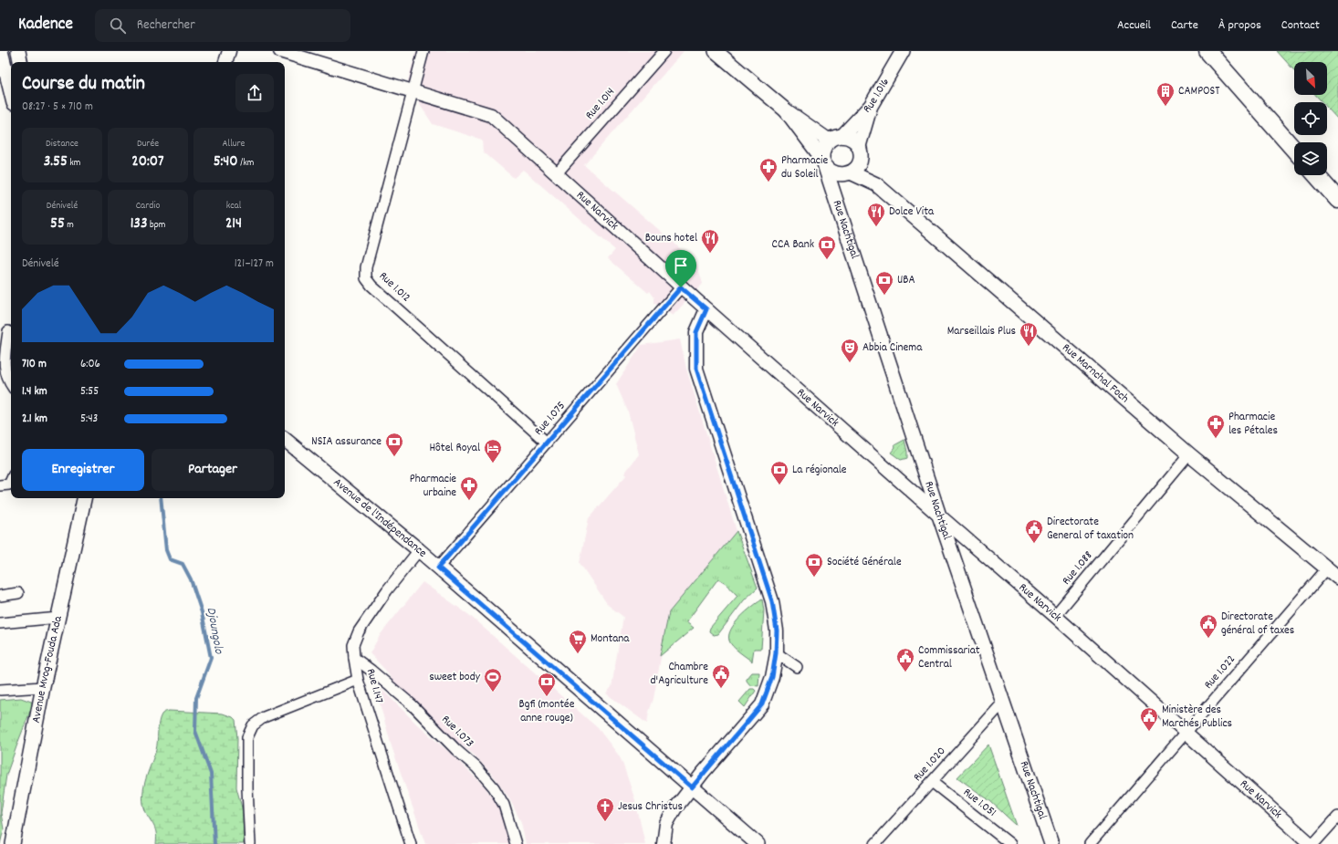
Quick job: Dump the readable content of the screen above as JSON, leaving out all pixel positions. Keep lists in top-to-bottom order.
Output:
{
  "streets": {
    "main road": [
      "Rue 1.016",
      "Rue Nachtigal",
      "Rue Marnchal Foch",
      "Avenue de l'Indépendance",
      "Avenue Mvog-Fouda Ada"
    ],
    "street": [
      "Rue 1.014",
      "Rue Narvick",
      "Rue 1.012",
      "Rue 1.075",
      "Rue 1.088",
      "Rue 1.022",
      "Rue 1.147",
      "Rue 1.073",
      "Rue 1.020",
      "Rue 1.051"
    ]
  },
  "crossings": [
    ["Rue 1.016", "Rue Nachtigal"],
    ["Rue 1.016", "Rue Marnchal Foch"],
    ["Rue 1.014", "Rue Narvick"],
    ["Rue Narvick", "Rue Nachtigal"],
    ["Rue Narvick", "Rue 1.012"],
    ["Rue Narvick", "Rue 1.075"],
    ["Rue Narvick", "Rue 1.088"],
    ["Rue Narvick", "Rue 1.022"],
    ["Rue Nachtigal", "Rue Marnchal Foch"],
    ["Rue Nachtigal", "Rue 1.020"],
    ["Rue 1.012", "Rue 1.075"],
    ["Rue Marnchal Foch", "Rue 1.088"],
    ["Rue Marnchal Foch", "Rue 1.022"],
    ["Rue 1.075", "Avenue de l'Indépendance"],
    ["Avenue de l'Indépendance", "Rue 1.147"],
    ["Rue 1.147", "Rue 1.073"],
    ["Rue 1.020", "Rue 1.051"]
  ],
  "water": ["Djoungolo"],
  "places": {
    "building": ["CAMPOST"],
    "pharmacy": ["Pharmacie du Soleil", "Pharmacie les Pétales", "Pharmacie urbaine"],
    "restaurant": ["Dolce Vita", "Bouns hotel", "Marseillais Plus"],
    "bank": [
      "CCA Bank",
      "UBA",
      "NSIA assurance",
      "La régionale",
      "Société Générale",
      "Bgfi (montée anne rouge)"
    ],
    "theatre": ["Abbia Cinema"],
    "hotel": ["Hôtel Royal"],
    "public building": [
      "Directorate General of taxation",
      "Directorate général of taxes",
      "Commissariat Central",
      "Chambre d'Agriculture",
      "Ministère des Marchés Publics"
    ],
    "supermarket": ["Montana"],
    "sports": ["sweet body"],
    "church": ["Jesus Christus"]
  },
  "north": "bottom right",
  "page": {
    "header": "Kadence",
    "search": "Rechercher",
    "nav": [
      "Accueil",
      "Carte",
      "À propos",
      "Contact"
    ],
    "heading": ["Course du matin", "08:27 · 5 × 710 m"],
    "stats": [
      ["Distance", "3.55 km"],
      ["Durée", "20:07"],
      ["Allure", "5:40 /km"],
      ["Dénivelé", "55 m"],
      ["Cardio", "133 bpm"],
      ["kcal", "214"]
    ],
    "chart": ["Dénivelé", "121–127 m"],
    "list": [
      {
        "name": "710 m",
        "note": "6:06"
      },
      {
        "name": "1.4 km",
        "note": "5:55"
      },
      {
        "name": "2.1 km",
        "note": "5:43"
      }
    ],
    "buttons": ["Enregistrer", "Partager"]
  }
}
